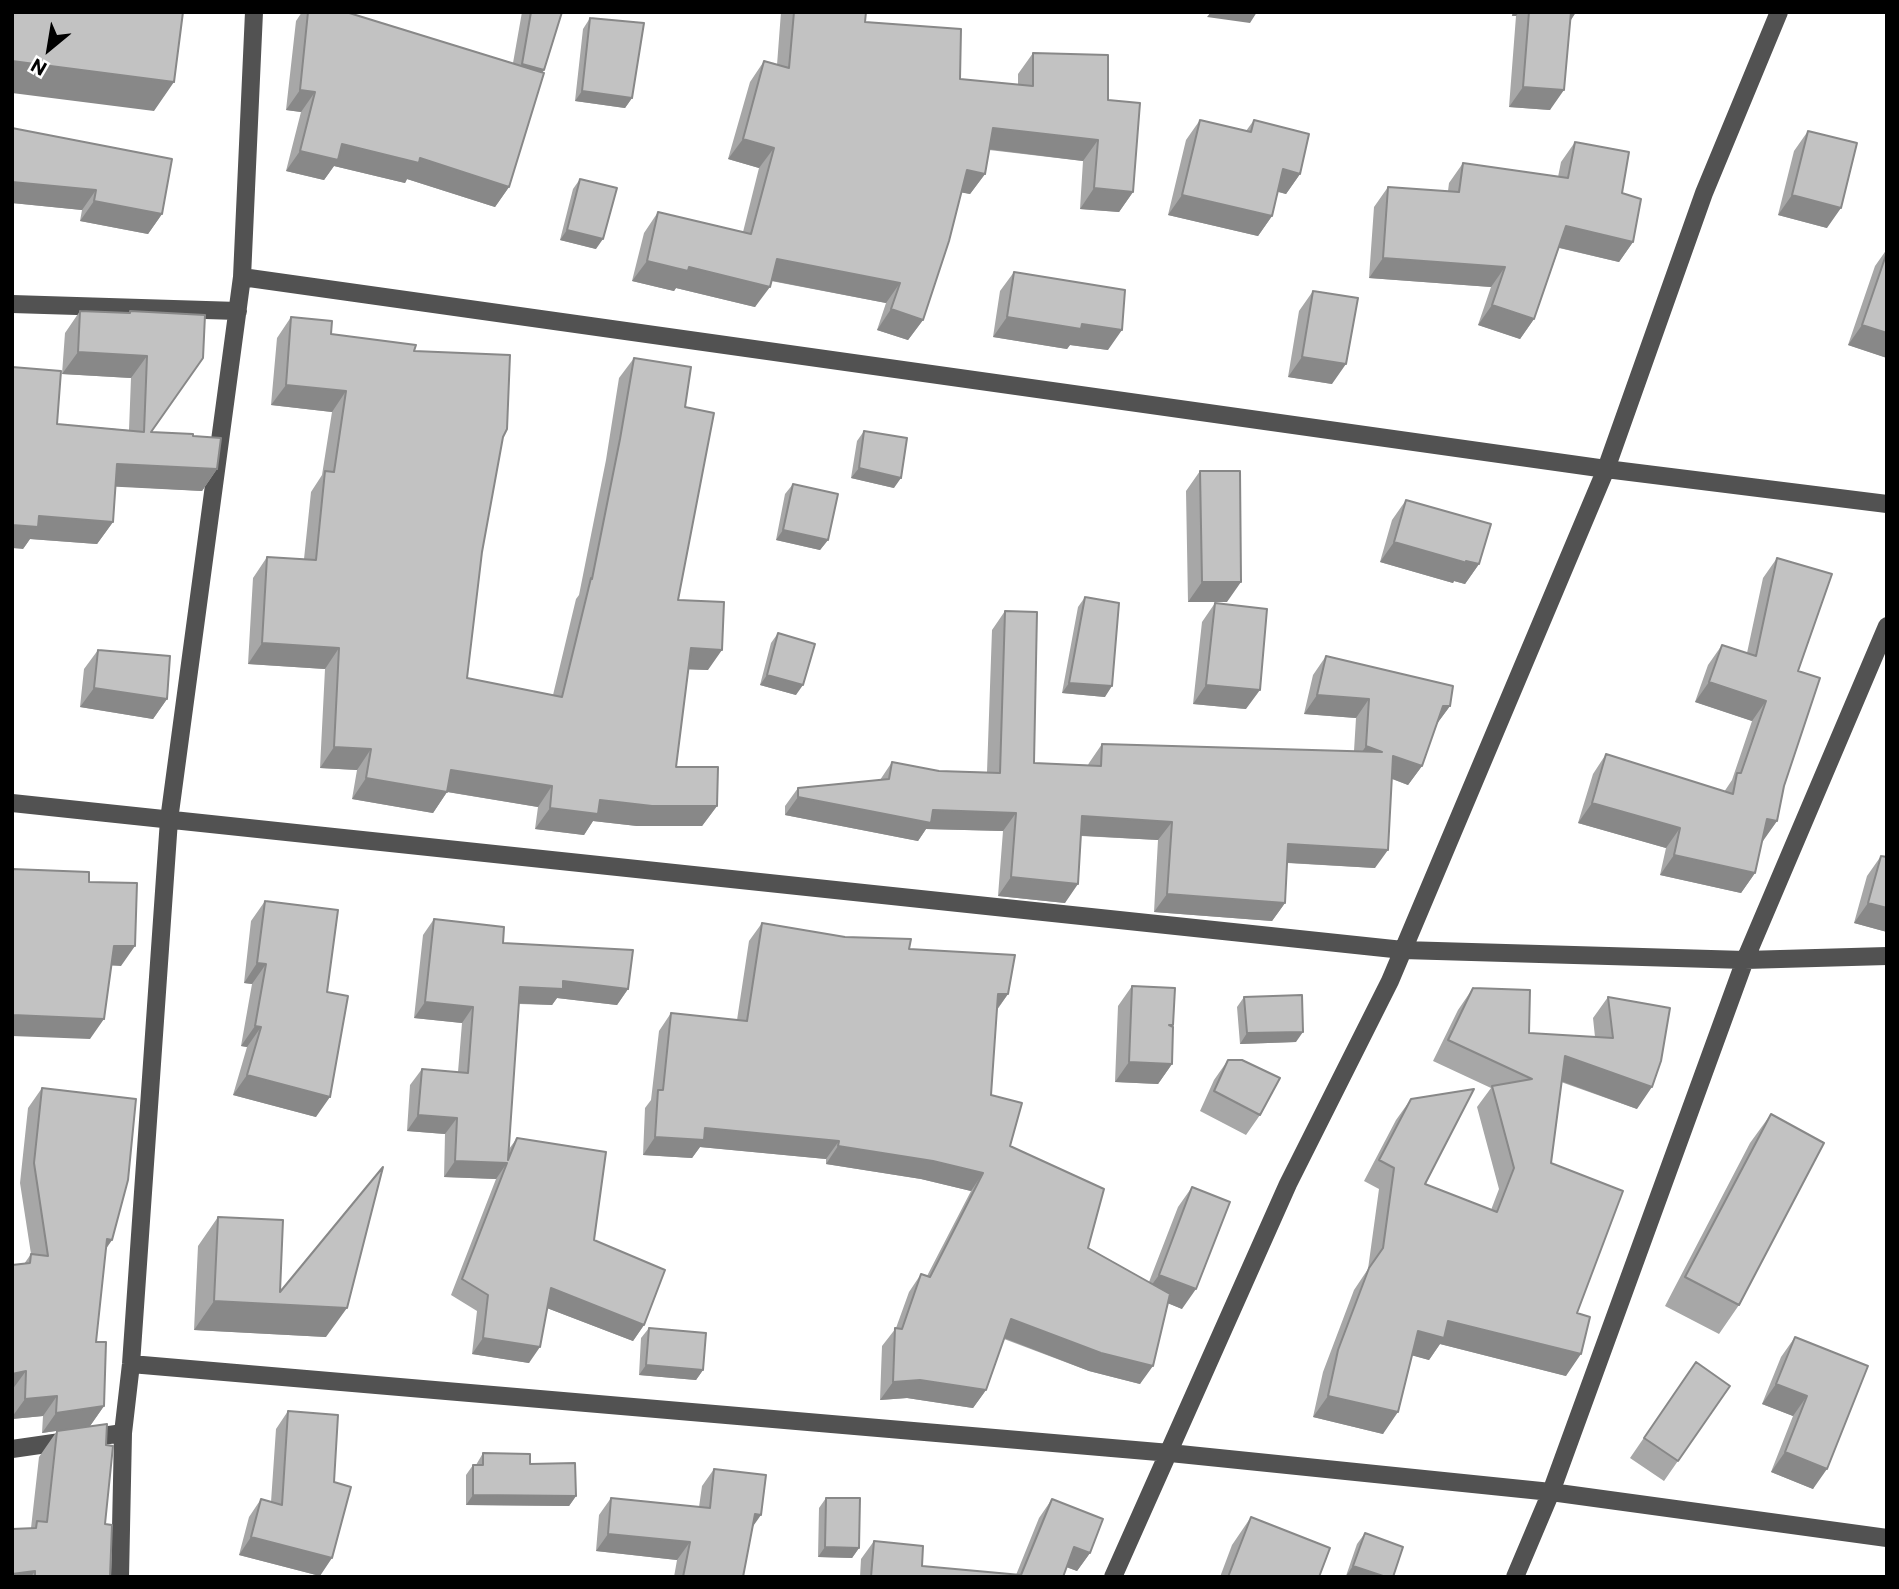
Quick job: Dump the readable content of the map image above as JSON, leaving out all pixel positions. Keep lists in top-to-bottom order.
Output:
{
  "north": "bottom left"
}
